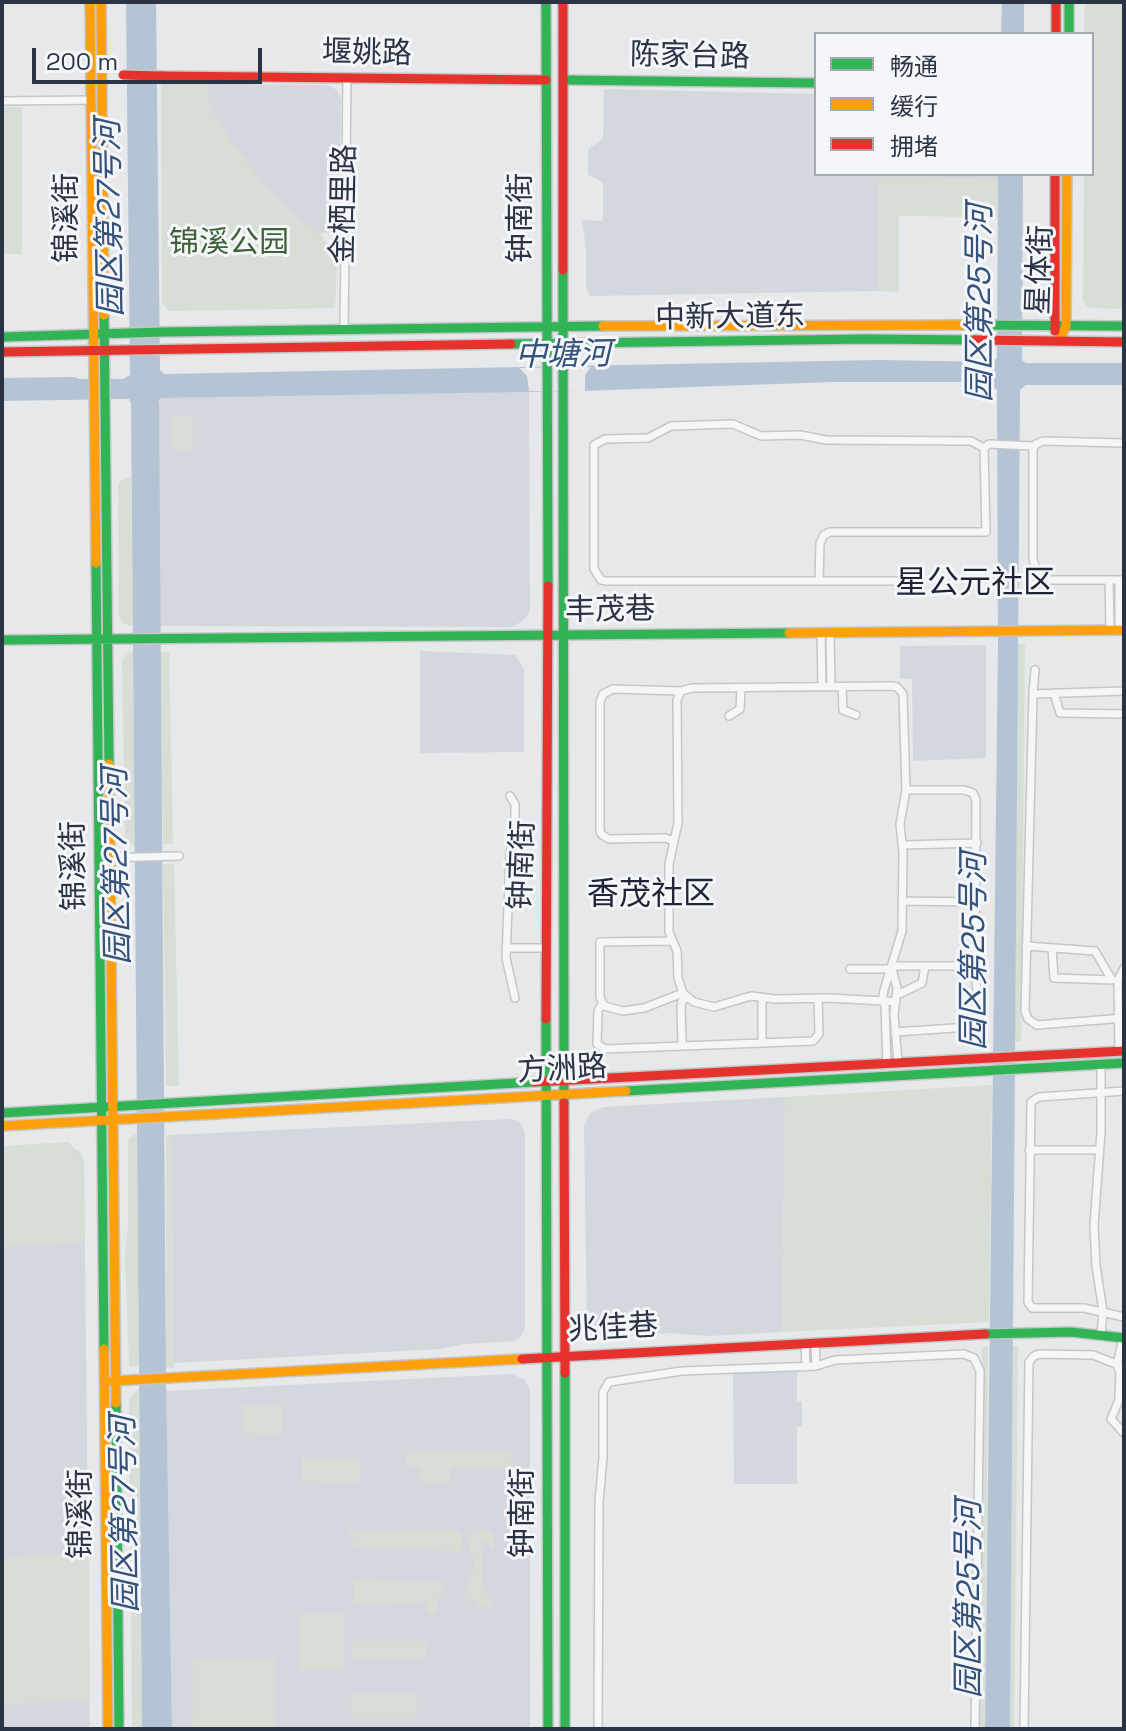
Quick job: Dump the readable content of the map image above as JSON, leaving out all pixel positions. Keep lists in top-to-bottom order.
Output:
{
  "streets": {
    "main road": [
      "堰姚路",
      "陈家台路",
      "锦溪街",
      "钟南街",
      "星体街",
      "中新大道东",
      "丰茂巷",
      "方洲路",
      "兆佳巷"
    ],
    "street": ["金栖里路"]
  },
  "crossings": [
    ["堰姚路", "金栖里路"],
    ["堰姚路", "锦溪街"],
    ["堰姚路", "钟南街"],
    ["陈家台路", "钟南街"],
    ["金栖里路", "中新大道东"],
    ["锦溪街", "中新大道东"],
    ["锦溪街", "丰茂巷"],
    ["锦溪街", "方洲路"],
    ["锦溪街", "兆佳巷"],
    ["钟南街", "中新大道东"],
    ["钟南街", "丰茂巷"],
    ["钟南街", "方洲路"],
    ["钟南街", "兆佳巷"],
    ["星体街", "中新大道东"]
  ],
  "districts": ["星公元社区", "香茂社区"],
  "water": ["园区第27号河", "园区第25号河", "中塘河"],
  "parks": ["锦溪公园"],
  "legend": ["畅通", "缓行", "拥堵"],
  "scale_bar": "200 m"
}
